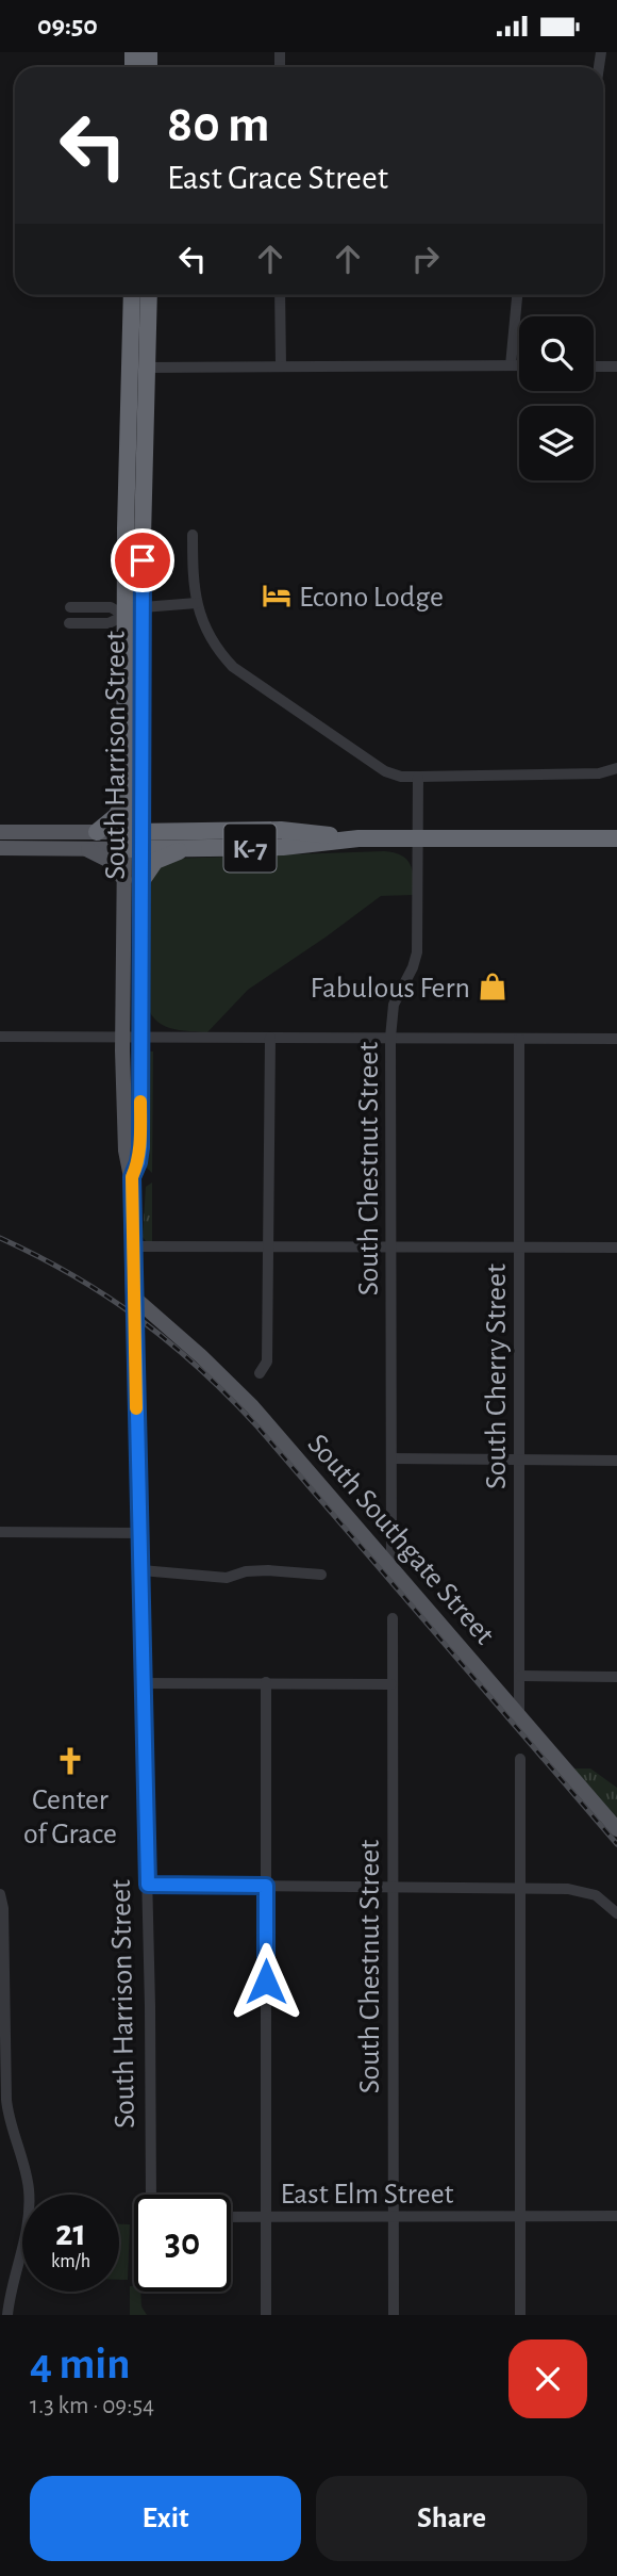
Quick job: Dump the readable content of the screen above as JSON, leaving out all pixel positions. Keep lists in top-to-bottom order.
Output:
{
  "streets": {
    "highway": ["South Harrison Street", "K-7"],
    "main road": ["South Southgate Street"],
    "street": ["South Chestnut Street", "South Cherry Street", "East Elm Street"]
  },
  "crossings": [
    ["South Harrison Street", "K-7"],
    ["South Harrison Street", "South Southgate Street"],
    ["K-7", "South Chestnut Street"],
    ["South Chestnut Street", "South Southgate Street"],
    ["South Chestnut Street", "East Elm Street"],
    ["South Cherry Street", "South Southgate Street"]
  ],
  "places": {
    "hotel": ["Econo Lodge"],
    "shop": ["Fabulous Fern"],
    "church": ["Center of Grace"]
  },
  "page": {
    "status": "09:50",
    "turn": ["80 m", "East Grace Street"],
    "speed": "21 km/h",
    "limit": "30",
    "heading": ["4 min", "1.3 km · 09:54"],
    "buttons": ["Exit", "Share"]
  }
}
